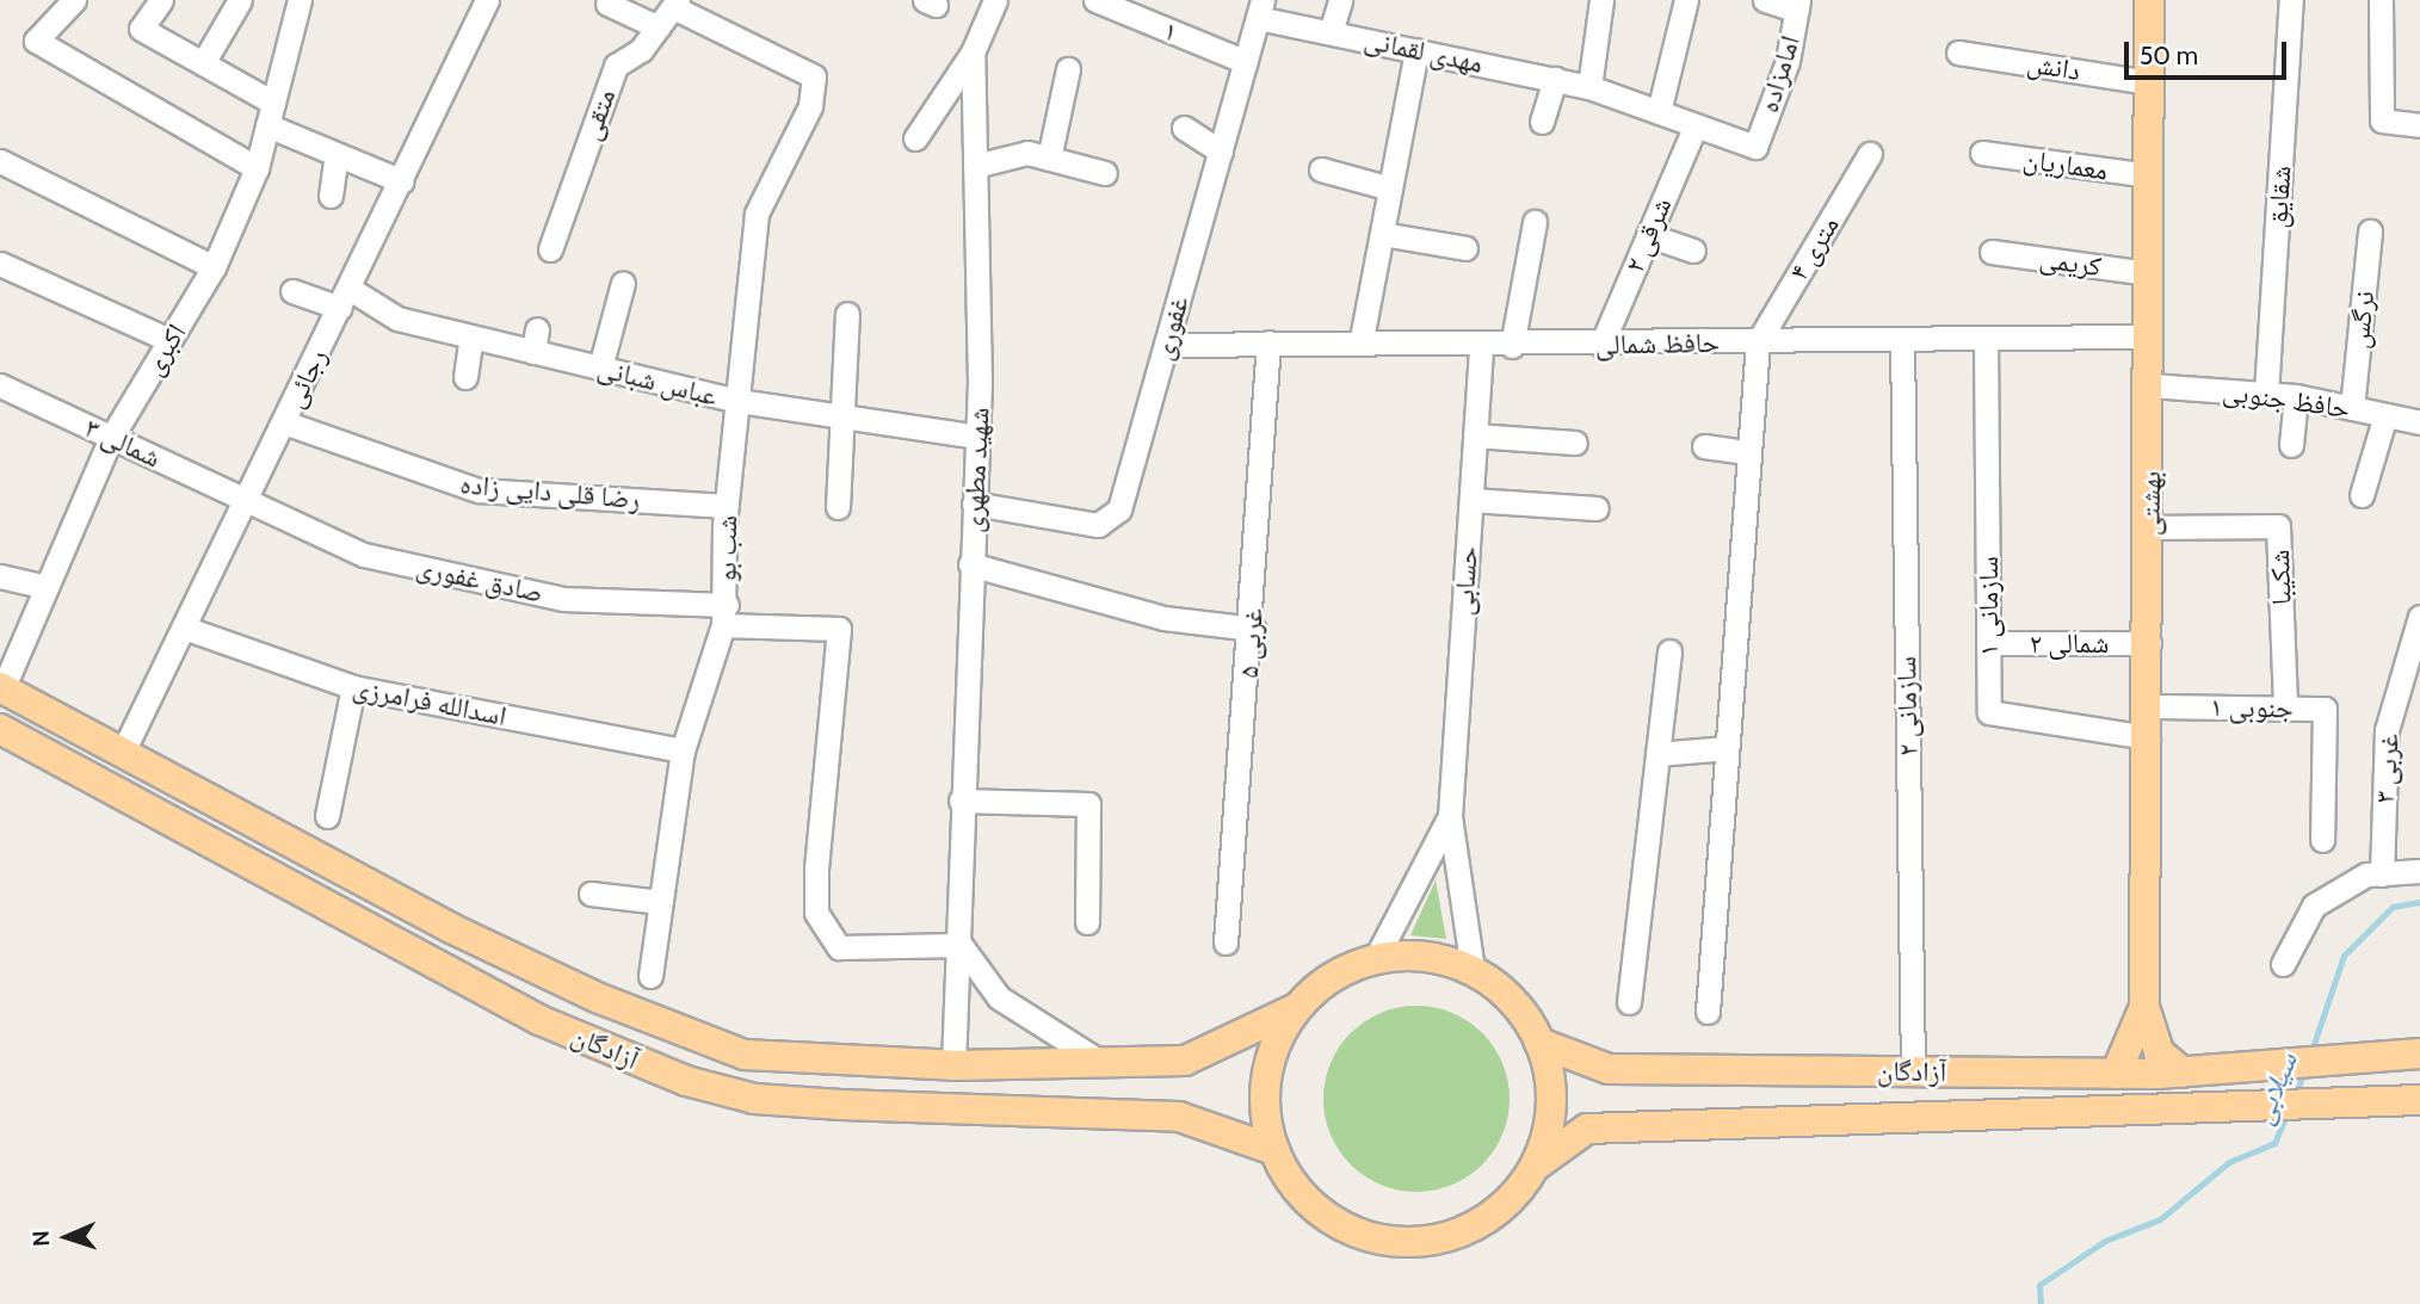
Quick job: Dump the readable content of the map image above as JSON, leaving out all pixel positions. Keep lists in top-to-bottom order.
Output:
{
  "streets": {
    "main road": ["بهشتی", "آزادگان"],
    "street": [
      "۱",
      "مهدی لقمانی",
      "دانش",
      "امامزاده",
      "متقی",
      "معماریان",
      "شقایق",
      "۲ شرقی",
      "۴ متری",
      "کریمی",
      "نرگس",
      "غفوری",
      "حافظ شمالی",
      "اکبری",
      "رجائی",
      "عباس شبانی",
      "حافظ جنوبی",
      "۳ شمالی",
      "شهید مطهری",
      "رضا قلی دایی زاده",
      "شب بو",
      "شکیبا",
      "صادق غفوری",
      "حسابی",
      "سازمانی ۱",
      "۵ غربی",
      "شمالی ۲",
      "اسدالله فرامرزی",
      "سازمانی ۲",
      "۱ جنوبی",
      "۳ غربی"
    ]
  },
  "crossings": [
    ["۱", "غفوری"],
    ["مهدی لقمانی", "امامزاده"],
    ["مهدی لقمانی", "۲ شرقی"],
    ["مهدی لقمانی", "غفوری"],
    ["دانش", "بهشتی"],
    ["متقی", "شب بو"],
    ["معماریان", "بهشتی"],
    ["شقایق", "حافظ جنوبی"],
    ["۲ شرقی", "حافظ شمالی"],
    ["۴ متری", "حافظ شمالی"],
    ["کریمی", "بهشتی"],
    ["نرگس", "حافظ جنوبی"],
    ["غفوری", "حافظ شمالی"],
    ["غفوری", "شهید مطهری"],
    ["حافظ شمالی", "بهشتی"],
    ["حافظ شمالی", "حسابی"],
    ["حافظ شمالی", "سازمانی ۱"],
    ["حافظ شمالی", "۵ غربی"],
    ["حافظ شمالی", "سازمانی ۲"],
    ["اکبری", "۳ شمالی"],
    ["رجائی", "عباس شبانی"],
    ["رجائی", "۳ شمالی"],
    ["رجائی", "رضا قلی دایی زاده"],
    ["رجائی", "صادق غفوری"],
    ["رجائی", "اسدالله فرامرزی"],
    ["عباس شبانی", "شهید مطهری"],
    ["عباس شبانی", "شب بو"],
    ["حافظ جنوبی", "بهشتی"],
    ["۳ شمالی", "صادق غفوری"],
    ["رضا قلی دایی زاده", "شب بو"],
    ["بهشتی", "شکیبا"],
    ["بهشتی", "سازمانی ۱"],
    ["بهشتی", "شمالی ۲"],
    ["بهشتی", "۱ جنوبی"],
    ["شب بو", "صادق غفوری"],
    ["شب بو", "اسدالله فرامرزی"],
    ["شکیبا", "۱ جنوبی"],
    ["حسابی", "آزادگان"],
    ["سازمانی ۱", "شمالی ۲"],
    ["سازمانی ۲", "آزادگان"]
  ],
  "water": ["سیلابی"],
  "scale_bar": "50 m",
  "north": "left"
}
